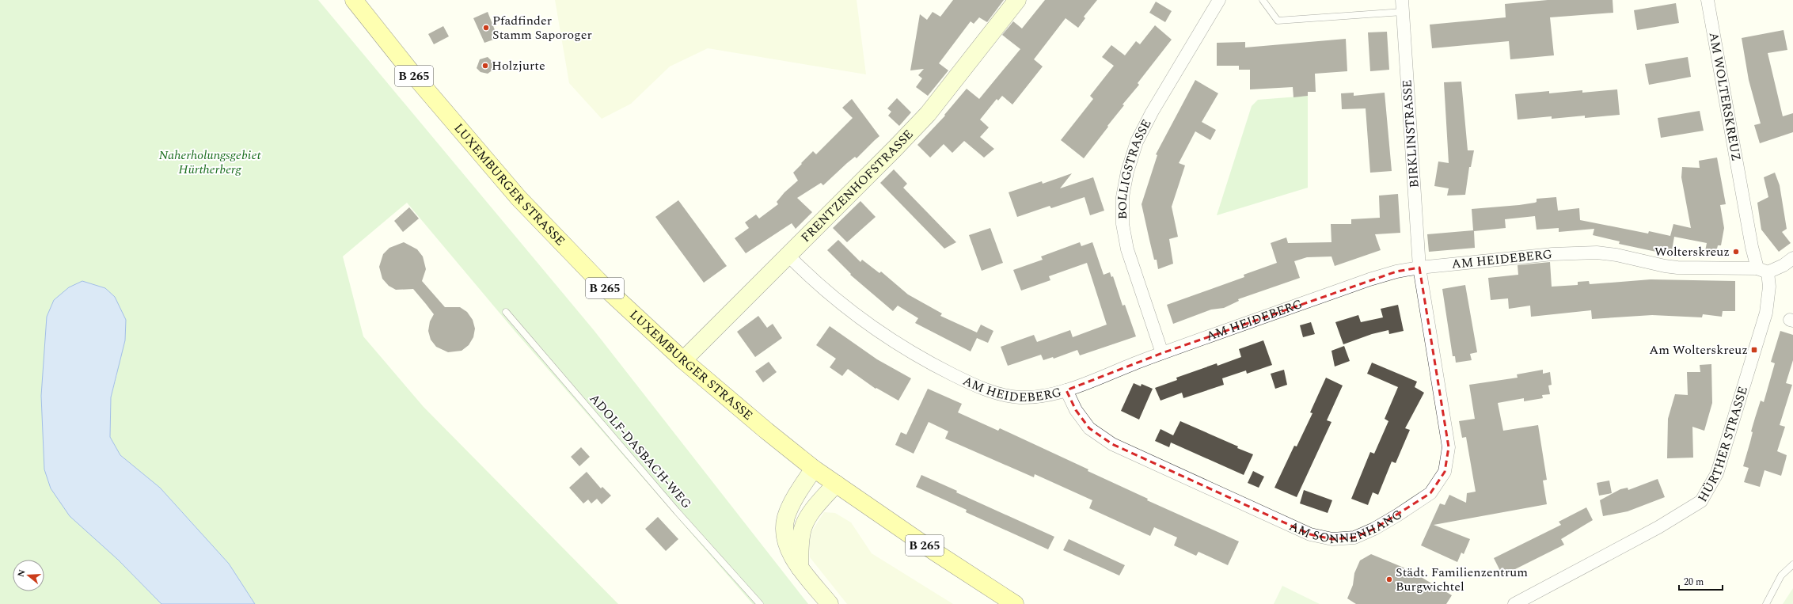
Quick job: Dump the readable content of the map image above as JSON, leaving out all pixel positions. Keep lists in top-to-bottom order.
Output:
{
  "streets": {
    "main road": ["B 265", "LUXEMBURGER STRASSE"],
    "street": [
      "AM WOLTERSKREUZ",
      "BIRKLINSTRASSE",
      "BOLLIGSTRASSE",
      "FRENTZENHOFSTRASSE",
      "AM HEIDEBERG",
      "HÜRTHER STRASSE",
      "AM SONNENHANG"
    ],
    "lane": ["ADOLF-DASBACH-WEG"]
  },
  "crossings": [
    ["AM WOLTERSKREUZ", "AM HEIDEBERG"],
    ["AM WOLTERSKREUZ", "HÜRTHER STRASSE"],
    ["BIRKLINSTRASSE", "AM HEIDEBERG"],
    ["BIRKLINSTRASSE", "AM SONNENHANG"],
    ["BOLLIGSTRASSE", "AM HEIDEBERG"],
    ["LUXEMBURGER STRASSE", "FRENTZENHOFSTRASSE"],
    ["FRENTZENHOFSTRASSE", "AM HEIDEBERG"],
    ["AM HEIDEBERG", "HÜRTHER STRASSE"],
    ["AM HEIDEBERG", "AM SONNENHANG"]
  ],
  "parks": ["Naherholungsgebiet Hürtherberg"],
  "places": {
    "other": [
      "Pfadfinder Stamm Saporoger",
      "Holzjurte",
      "Wolterskreuz",
      "Städt. Familienzentrum Burgwichtel"
    ],
    "transit": ["Am Wolterskreuz"]
  },
  "scale_bar": "20 m",
  "north": "left"
}
